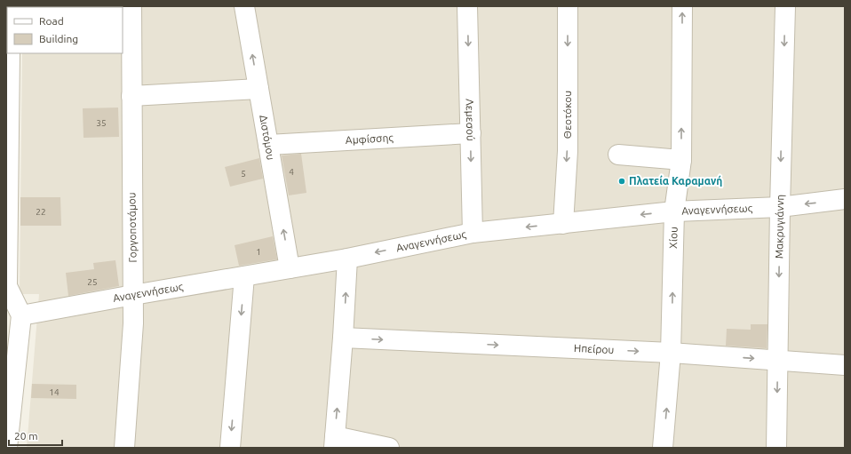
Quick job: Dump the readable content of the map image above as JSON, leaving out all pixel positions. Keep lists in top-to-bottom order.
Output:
{
  "streets": {
    "street": [
      "Θεοτόκου",
      "Λεμεσού",
      "Διστόμου",
      "Αμφίσσης",
      "Αναγεννήσεως",
      "Μακρυγιάννη",
      "Γοργοποτάμου",
      "Χίου",
      "Ηπείρου"
    ]
  },
  "crossings": [
    ["Θεοτόκου", "Αναγεννήσεως"],
    ["Λεμεσού", "Αμφίσσης"],
    ["Λεμεσού", "Αναγεννήσεως"],
    ["Διστόμου", "Αμφίσσης"],
    ["Διστόμου", "Αναγεννήσεως"],
    ["Αναγεννήσεως", "Μακρυγιάννη"],
    ["Αναγεννήσεως", "Γοργοποτάμου"],
    ["Αναγεννήσεως", "Χίου"],
    ["Μακρυγιάννη", "Ηπείρου"],
    ["Χίου", "Ηπείρου"]
  ],
  "one_way": [
    "Θεοτόκου",
    "Λεμεσού",
    "Διστόμου",
    "Αναγεννήσεως",
    "Μακρυγιάννη",
    "Χίου",
    "Ηπείρου"
  ],
  "places": ["Πλατεία Καραμανή"],
  "house_numbers": [
    "35",
    "4",
    "5",
    "22",
    "1",
    "25",
    "14"
  ],
  "legend": ["Road", "Building"],
  "scale_bar": "20 m"
}
